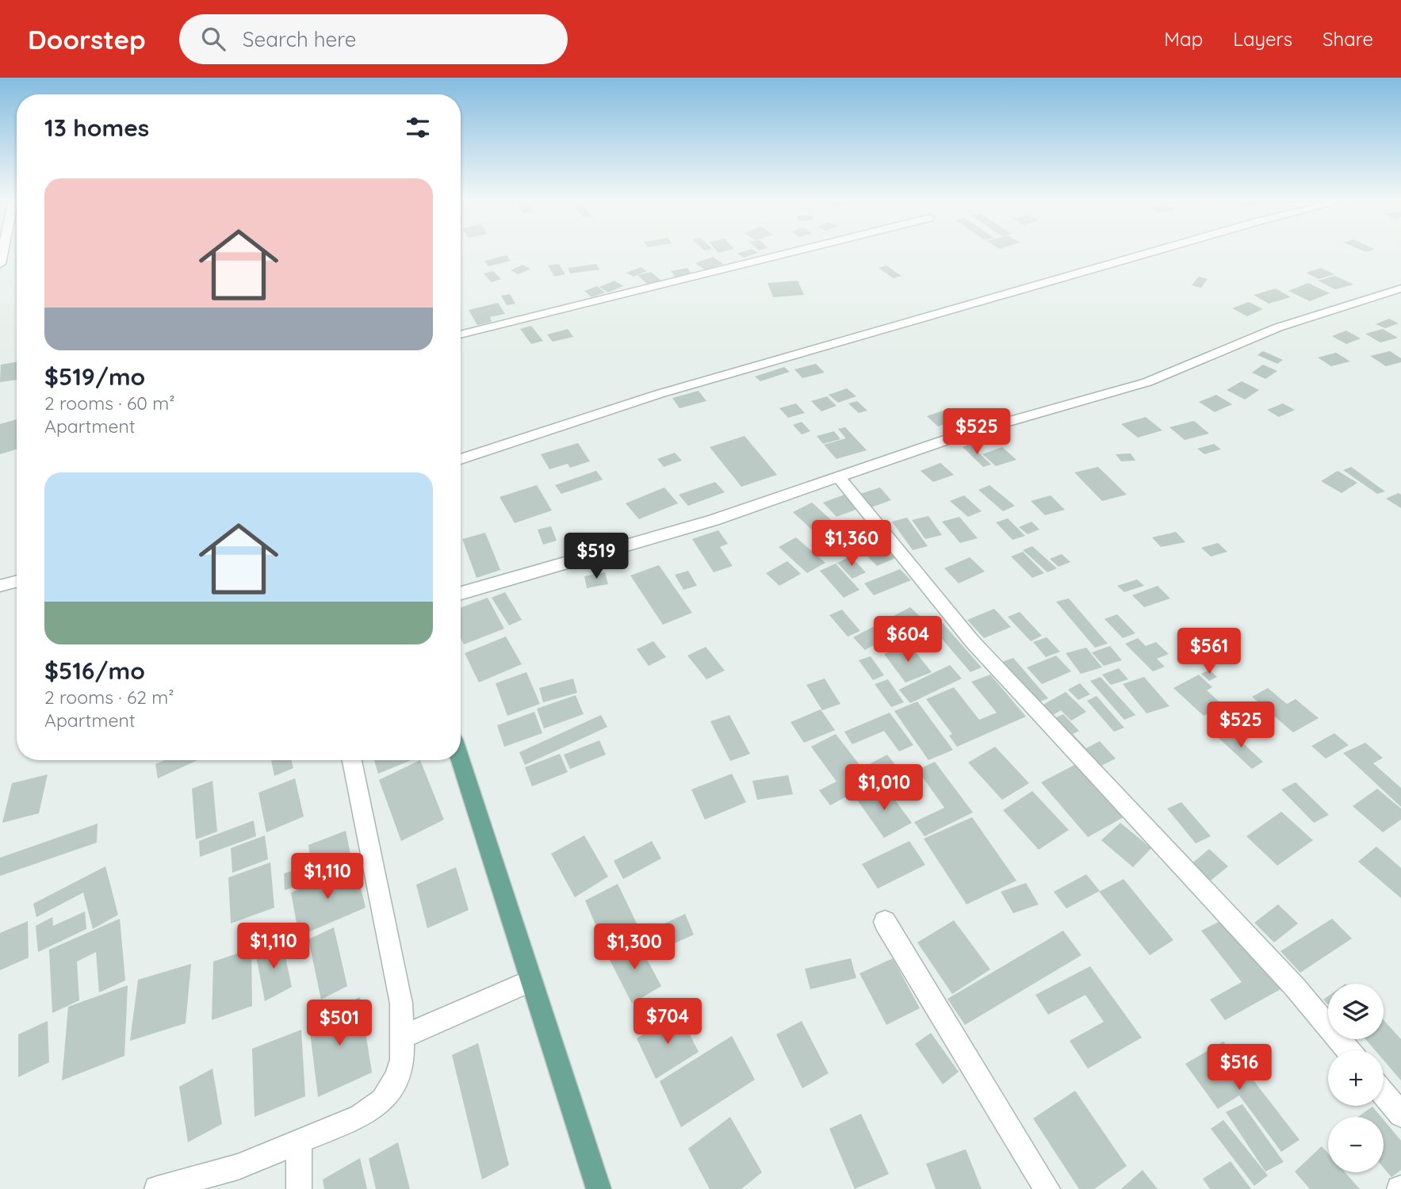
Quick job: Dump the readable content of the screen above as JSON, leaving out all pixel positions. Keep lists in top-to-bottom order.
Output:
{
  "page": {
    "header": "Doorstep",
    "search": "Search here",
    "nav": ["Map", "Layers", "Share"],
    "heading": "13 homes",
    "list": [
      {
        "name": "$519/mo",
        "note": "2 rooms · 60 m² · Apartment"
      },
      {
        "name": "$516/mo",
        "note": "2 rooms · 62 m² · Apartment"
      }
    ],
    "price": [
      "$525",
      "$1,360",
      "$519",
      "$604",
      "$561",
      "$525",
      "$1,010",
      "$1,110",
      "$1,110",
      "$1,300",
      "$704",
      "$501",
      "$516"
    ],
    "map_buttons": ["+", "−"]
  }
}
